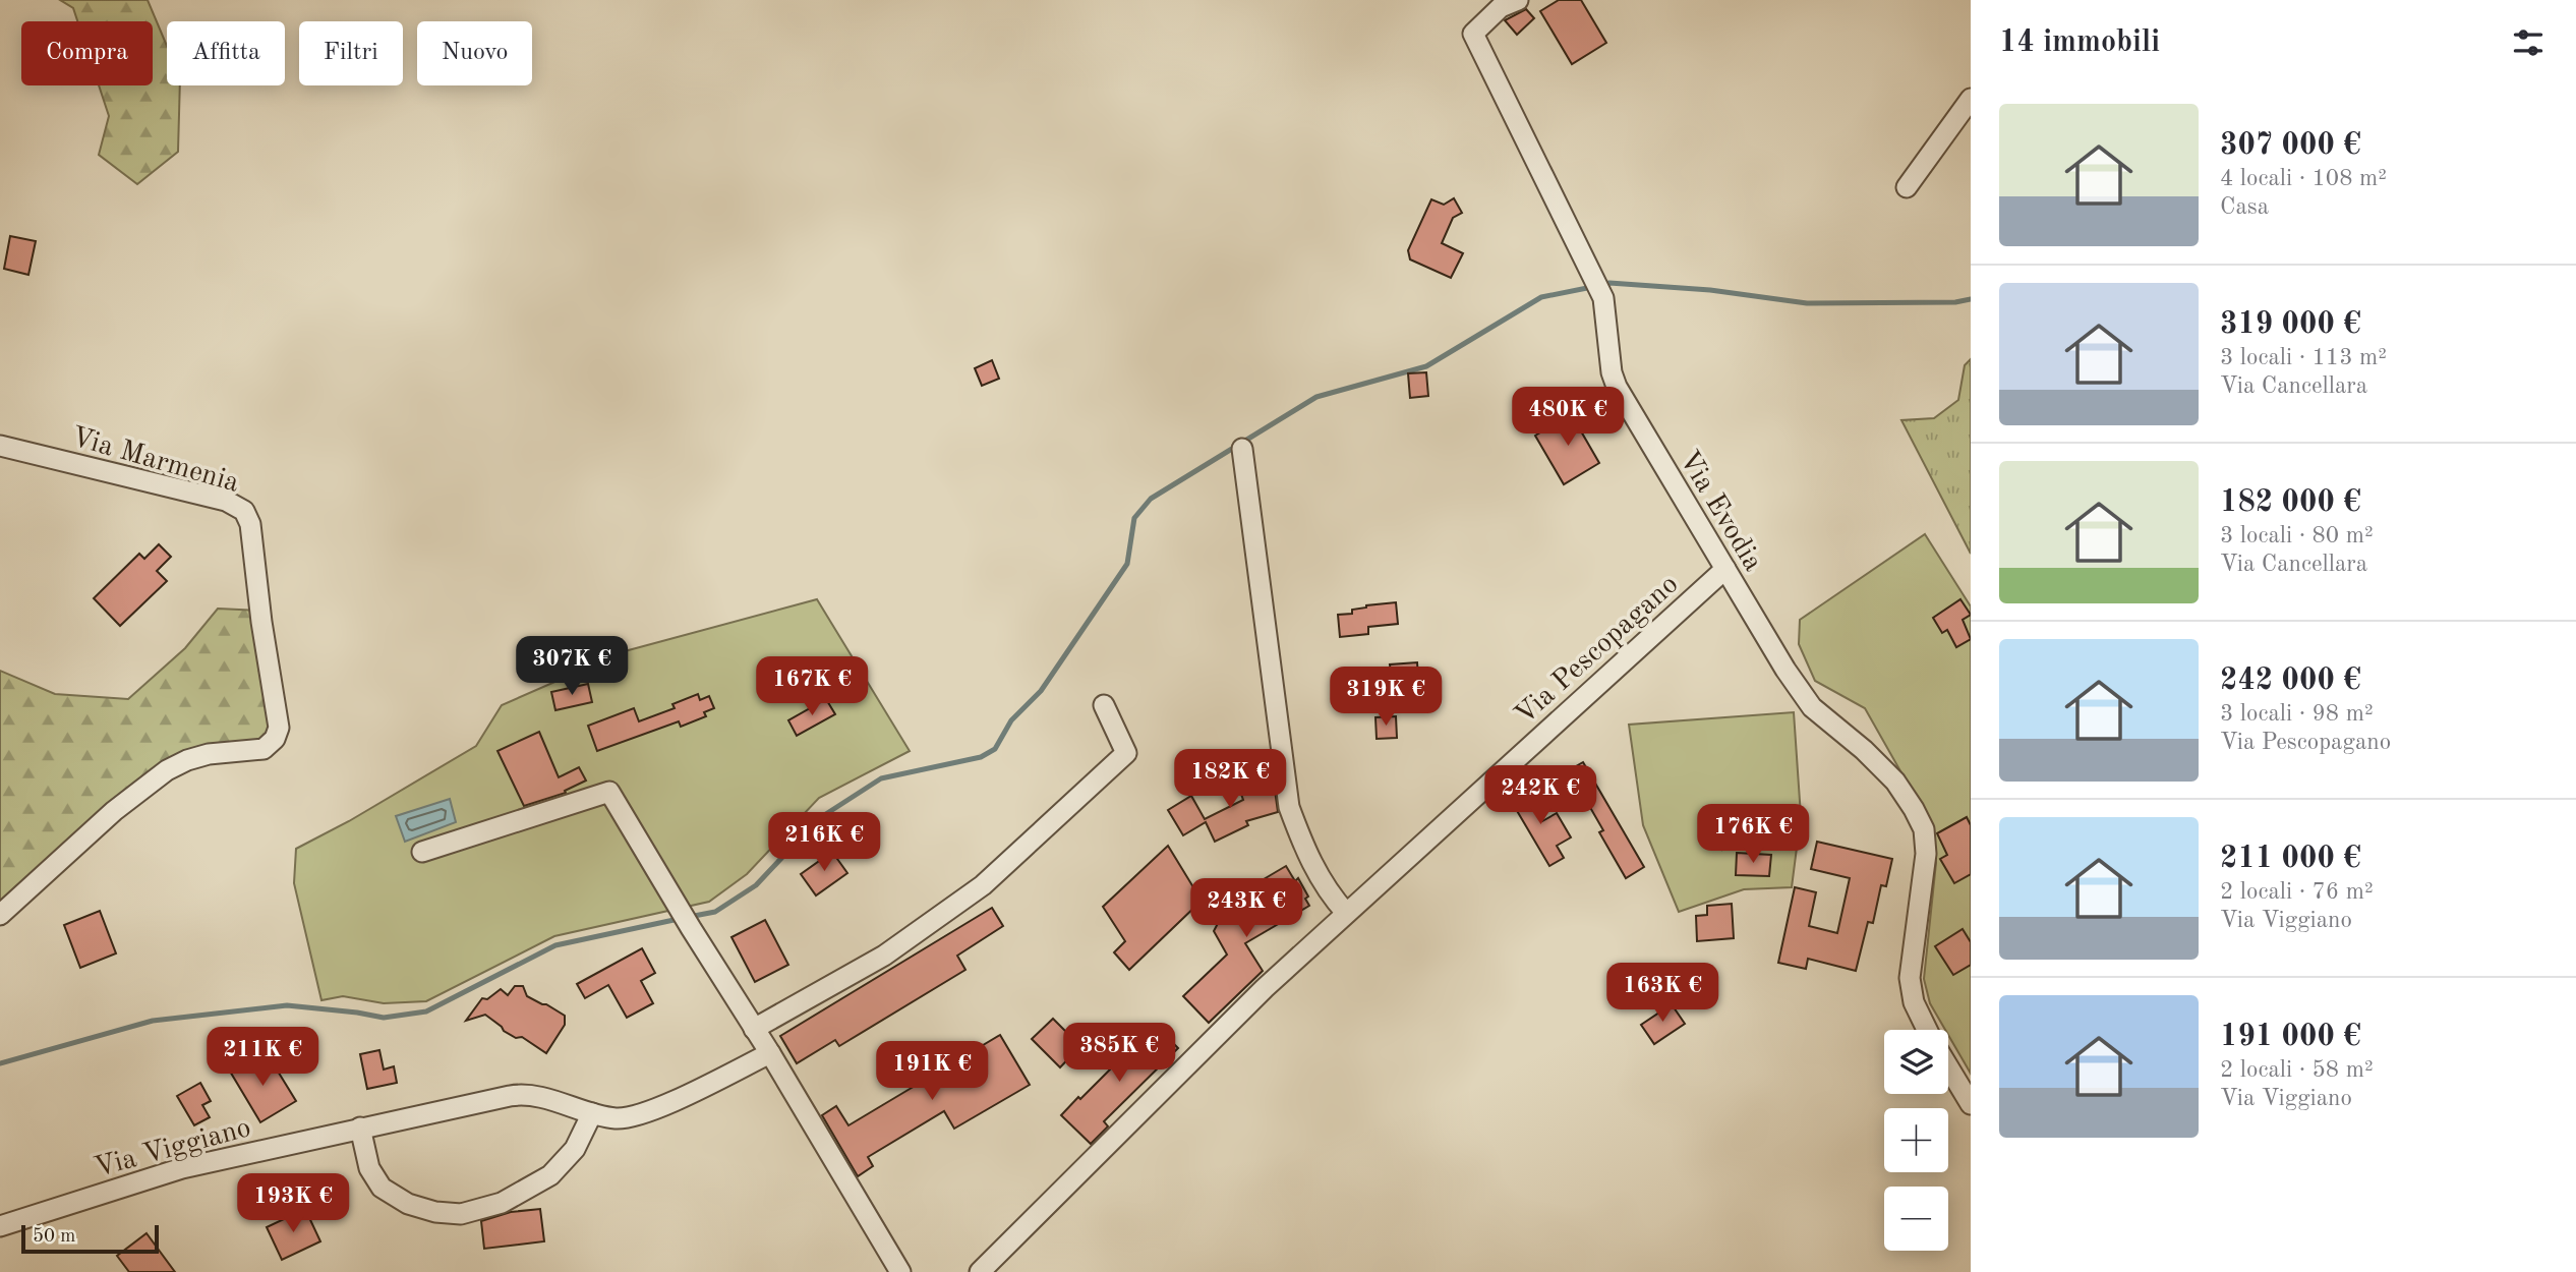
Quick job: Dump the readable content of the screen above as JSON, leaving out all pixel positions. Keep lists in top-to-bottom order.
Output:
{
  "streets": {
    "street": [
      "Via Marmenia",
      "Via Evodia",
      "Via Pescopagano",
      "Via Viggiano"
    ]
  },
  "crossings": [
    ["Via Evodia", "Via Pescopagano"]
  ],
  "scale_bar": "50 m",
  "page": {
    "heading": "14 immobili",
    "chip": [
      "Compra",
      "Affitta",
      "Filtri",
      "Nuovo"
    ],
    "list": [
      {
        "name": "307 000 €",
        "note": "4 locali · 108 m² · Casa"
      },
      {
        "name": "319 000 €",
        "note": "3 locali · 113 m² · Via Cancellara"
      },
      {
        "name": "182 000 €",
        "note": "3 locali · 80 m² · Via Cancellara"
      },
      {
        "name": "242 000 €",
        "note": "3 locali · 98 m² · Via Pescopagano"
      },
      {
        "name": "211 000 €",
        "note": "2 locali · 76 m² · Via Viggiano"
      },
      {
        "name": "191 000 €",
        "note": "2 locali · 58 m² · Via Viggiano"
      }
    ],
    "price": [
      "480K €",
      "307K €",
      "167K €",
      "319K €",
      "182K €",
      "242K €",
      "176K €",
      "216K €",
      "243K €",
      "163K €",
      "385K €",
      "211K €",
      "191K €",
      "193K €"
    ],
    "map_buttons": ["+", "−"],
    "scale": "50 m"
  }
}
